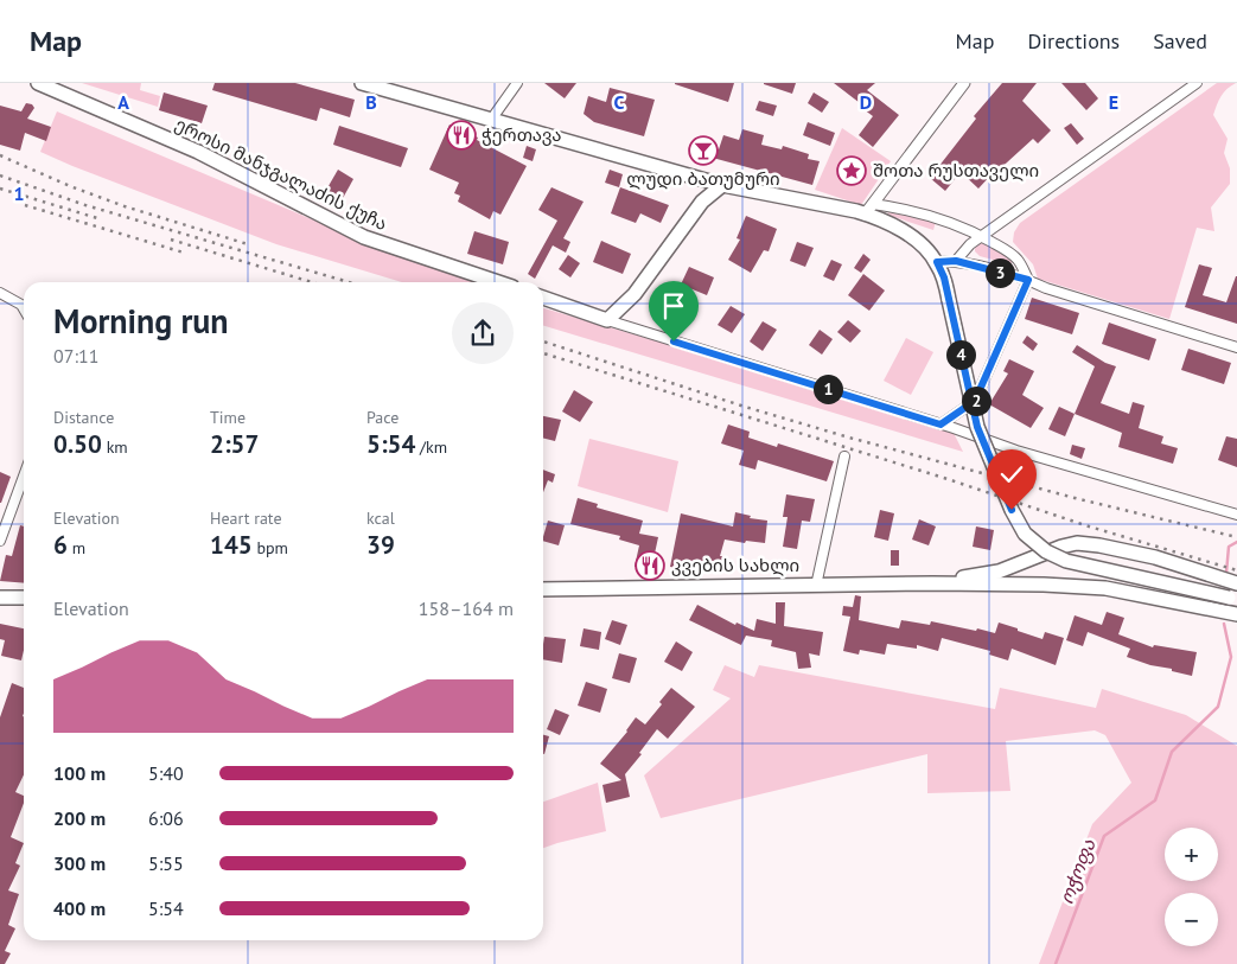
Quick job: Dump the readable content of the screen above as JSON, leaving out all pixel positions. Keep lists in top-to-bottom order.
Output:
{
  "streets": {
    "main road": ["ეროსი მანჯგალაძის ქუჩა"]
  },
  "water": ["ოჭოფა"],
  "places": {
    "restaurant": ["ჭერთავა", "კვების სახლი"],
    "bar": ["ლუდი ბათუმური"],
    "place": ["შოთა რუსთაველი"]
  },
  "page": {
    "header": "Map",
    "nav": ["Map", "Directions", "Saved"],
    "pins": [
      "3",
      "4",
      "1",
      "2"
    ],
    "heading": ["Morning run", "07:11"],
    "stats": [
      ["Distance", "0.50 km"],
      ["Time", "2:57"],
      ["Pace", "5:54 /km"],
      ["Elevation", "6 m"],
      ["Heart rate", "145 bpm"],
      ["kcal", "39"]
    ],
    "chart": ["Elevation", "158–164 m"],
    "list": [
      {
        "name": "100 m",
        "note": "5:40"
      },
      {
        "name": "200 m",
        "note": "6:06"
      },
      {
        "name": "300 m",
        "note": "5:55"
      },
      {
        "name": "400 m",
        "note": "5:54"
      }
    ],
    "map_buttons": ["+", "−"]
  },
  "grid": {
    "columns": [
      "A",
      "B",
      "C",
      "D",
      "E"
    ],
    "rows": ["1"]
  }
}
